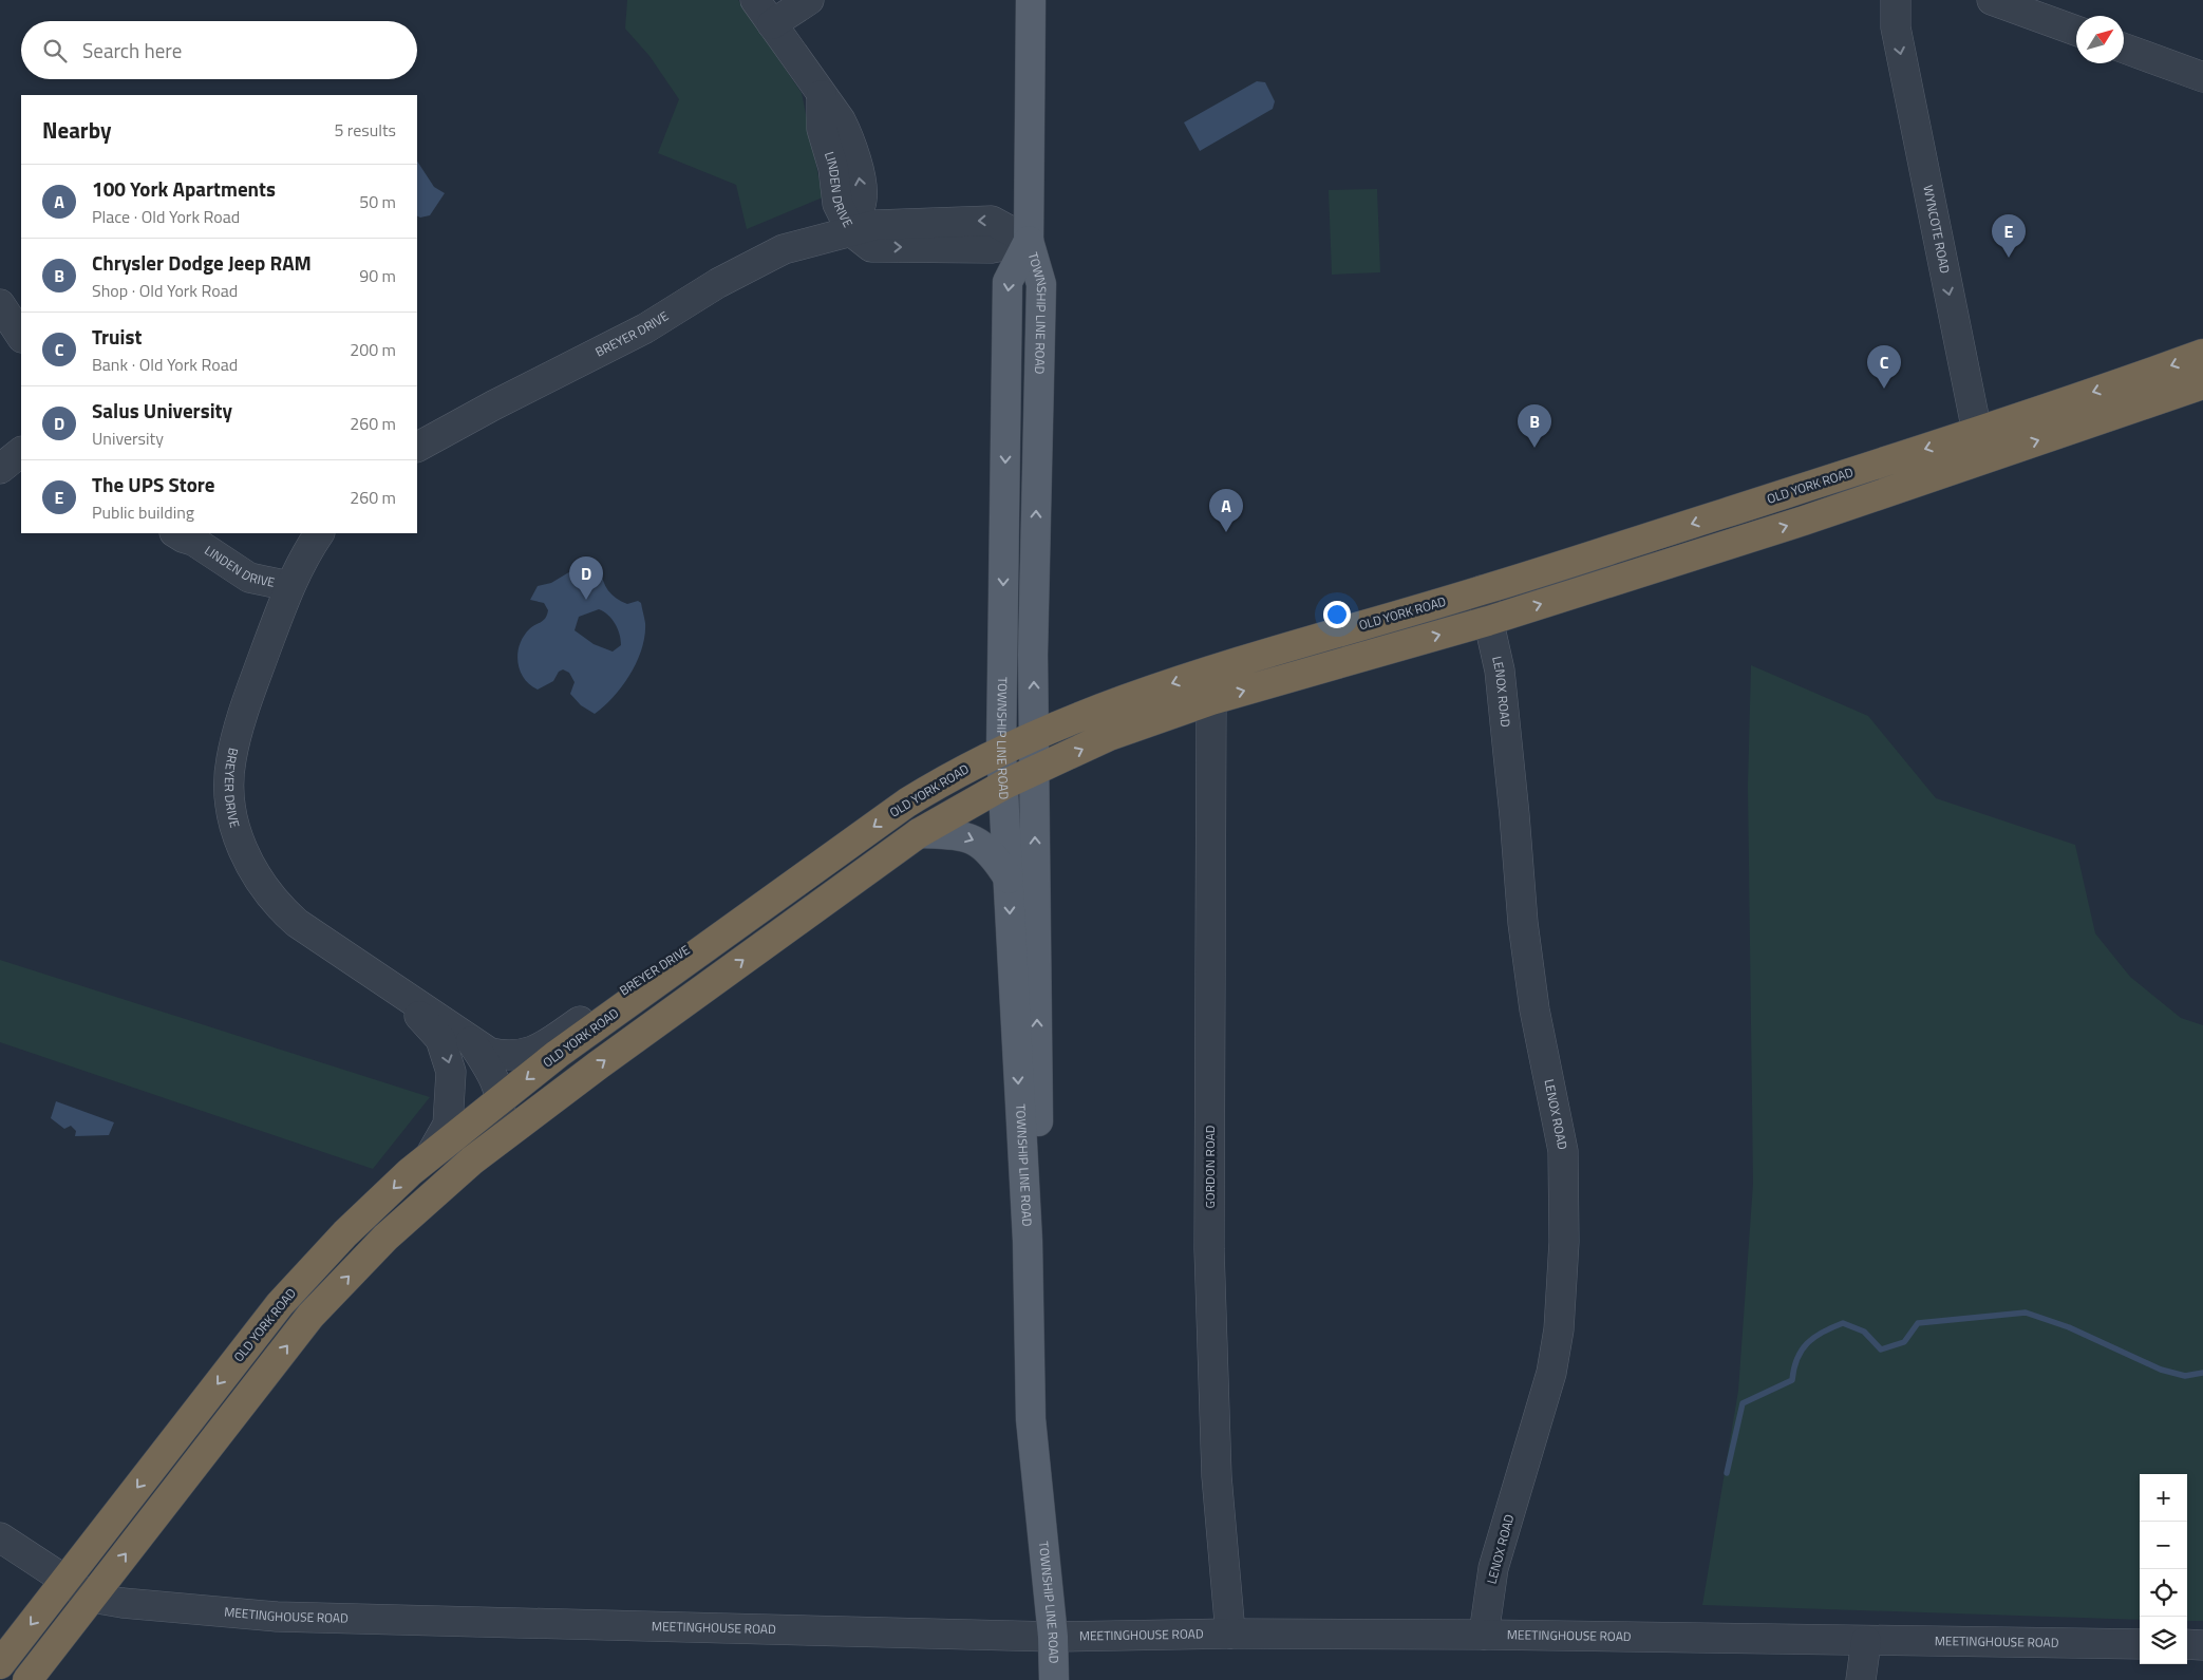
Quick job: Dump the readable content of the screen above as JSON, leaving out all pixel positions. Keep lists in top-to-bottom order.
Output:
{
  "streets": {
    "highway": ["OLD YORK ROAD"],
    "main road": ["TOWNSHIP LINE ROAD"],
    "street": [
      "LINDEN DRIVE",
      "WYNCOTE ROAD",
      "BREYER DRIVE",
      "LENOX ROAD",
      "GORDON ROAD",
      "MEETINGHOUSE ROAD"
    ]
  },
  "crossings": [
    ["LINDEN DRIVE", "BREYER DRIVE"],
    ["WYNCOTE ROAD", "OLD YORK ROAD"],
    ["TOWNSHIP LINE ROAD", "BREYER DRIVE"],
    ["TOWNSHIP LINE ROAD", "OLD YORK ROAD"],
    ["TOWNSHIP LINE ROAD", "MEETINGHOUSE ROAD"],
    ["BREYER DRIVE", "OLD YORK ROAD"],
    ["OLD YORK ROAD", "LENOX ROAD"],
    ["OLD YORK ROAD", "MEETINGHOUSE ROAD"],
    ["LENOX ROAD", "MEETINGHOUSE ROAD"],
    ["GORDON ROAD", "MEETINGHOUSE ROAD"]
  ],
  "one_way": ["WYNCOTE ROAD"],
  "north": "top right",
  "page": {
    "search": "Search here",
    "heading": ["Nearby", "5 results"],
    "list": [
      {
        "mark": "A",
        "name": "100 York Apartments",
        "note": "Place · Old York Road",
        "value": "50 m"
      },
      {
        "mark": "B",
        "name": "Chrysler Dodge Jeep RAM",
        "note": "Shop · Old York Road",
        "value": "90 m"
      },
      {
        "mark": "C",
        "name": "Truist",
        "note": "Bank · Old York Road",
        "value": "200 m"
      },
      {
        "mark": "D",
        "name": "Salus University",
        "note": "University",
        "value": "260 m"
      },
      {
        "mark": "E",
        "name": "The UPS Store",
        "note": "Public building",
        "value": "260 m"
      }
    ],
    "pins": [
      "E",
      "C",
      "B",
      "A",
      "D"
    ],
    "map_buttons": ["+", "−"]
  }
}
